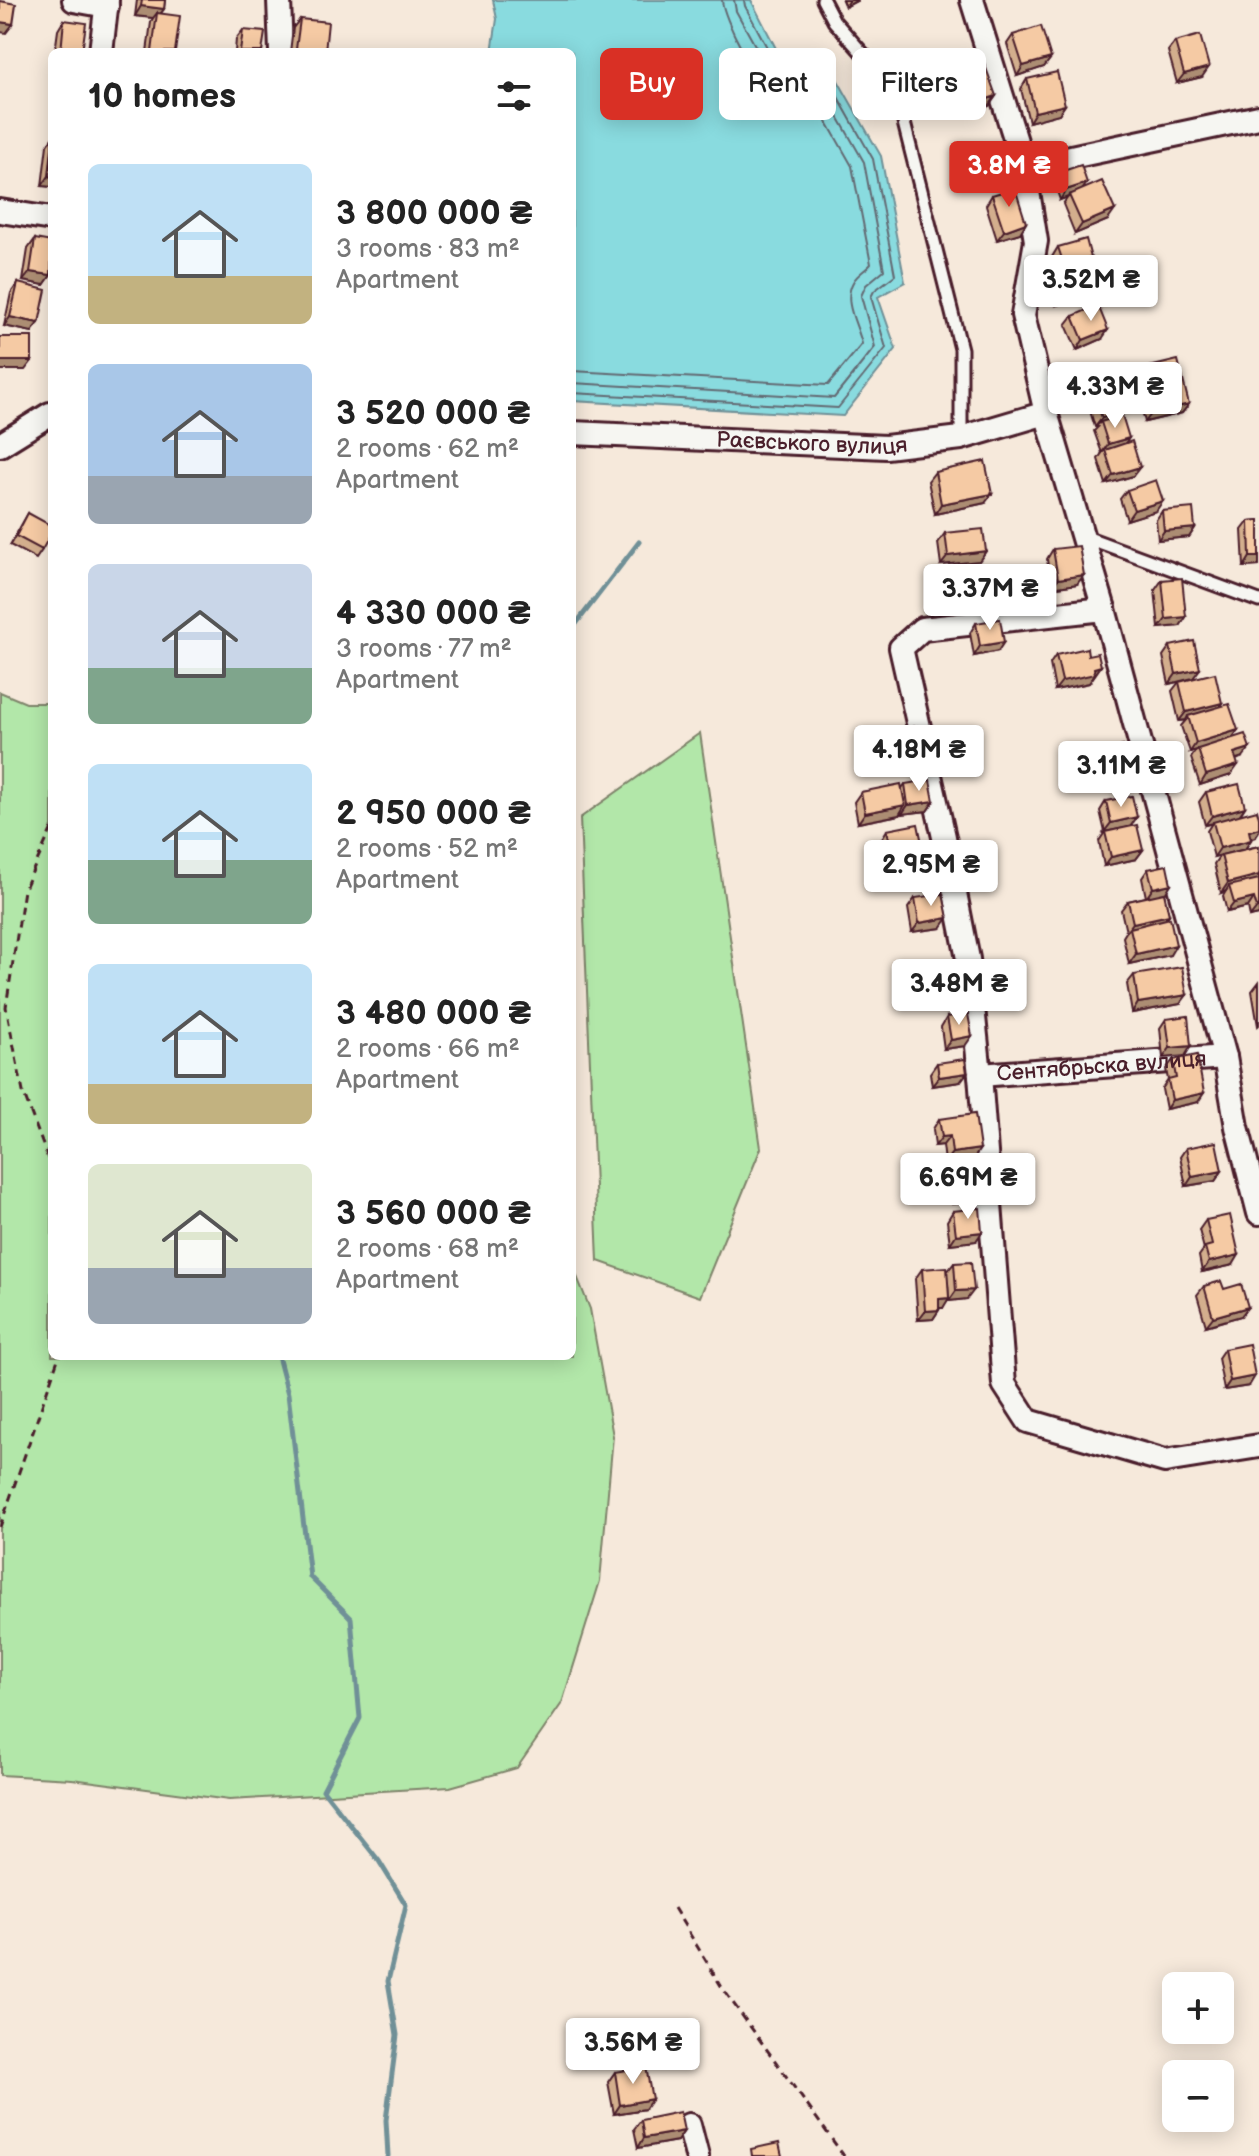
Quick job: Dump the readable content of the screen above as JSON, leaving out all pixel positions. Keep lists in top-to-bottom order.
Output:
{
  "streets": {
    "street": ["Раєвського вулиця", "Сентябрьска вулиця"]
  },
  "crossings": [
    ["Раєвського вулиця", "Сентябрьска вулиця"]
  ],
  "page": {
    "chip": ["Buy", "Rent", "Filters"],
    "heading": "10 homes",
    "price": [
      "3.8M ₴",
      "3.52M ₴",
      "4.33M ₴",
      "3.37M ₴",
      "4.18M ₴",
      "3.11M ₴",
      "2.95M ₴",
      "3.48M ₴",
      "6.69M ₴",
      "3.56M ₴"
    ],
    "list": [
      {
        "name": "3 800 000 ₴",
        "note": "3 rooms · 83 m² · Apartment"
      },
      {
        "name": "3 520 000 ₴",
        "note": "2 rooms · 62 m² · Apartment"
      },
      {
        "name": "4 330 000 ₴",
        "note": "3 rooms · 77 m² · Apartment"
      },
      {
        "name": "2 950 000 ₴",
        "note": "2 rooms · 52 m² · Apartment"
      },
      {
        "name": "3 480 000 ₴",
        "note": "2 rooms · 66 m² · Apartment"
      },
      {
        "name": "3 560 000 ₴",
        "note": "2 rooms · 68 m² · Apartment"
      }
    ],
    "map_buttons": ["+", "−"]
  }
}
